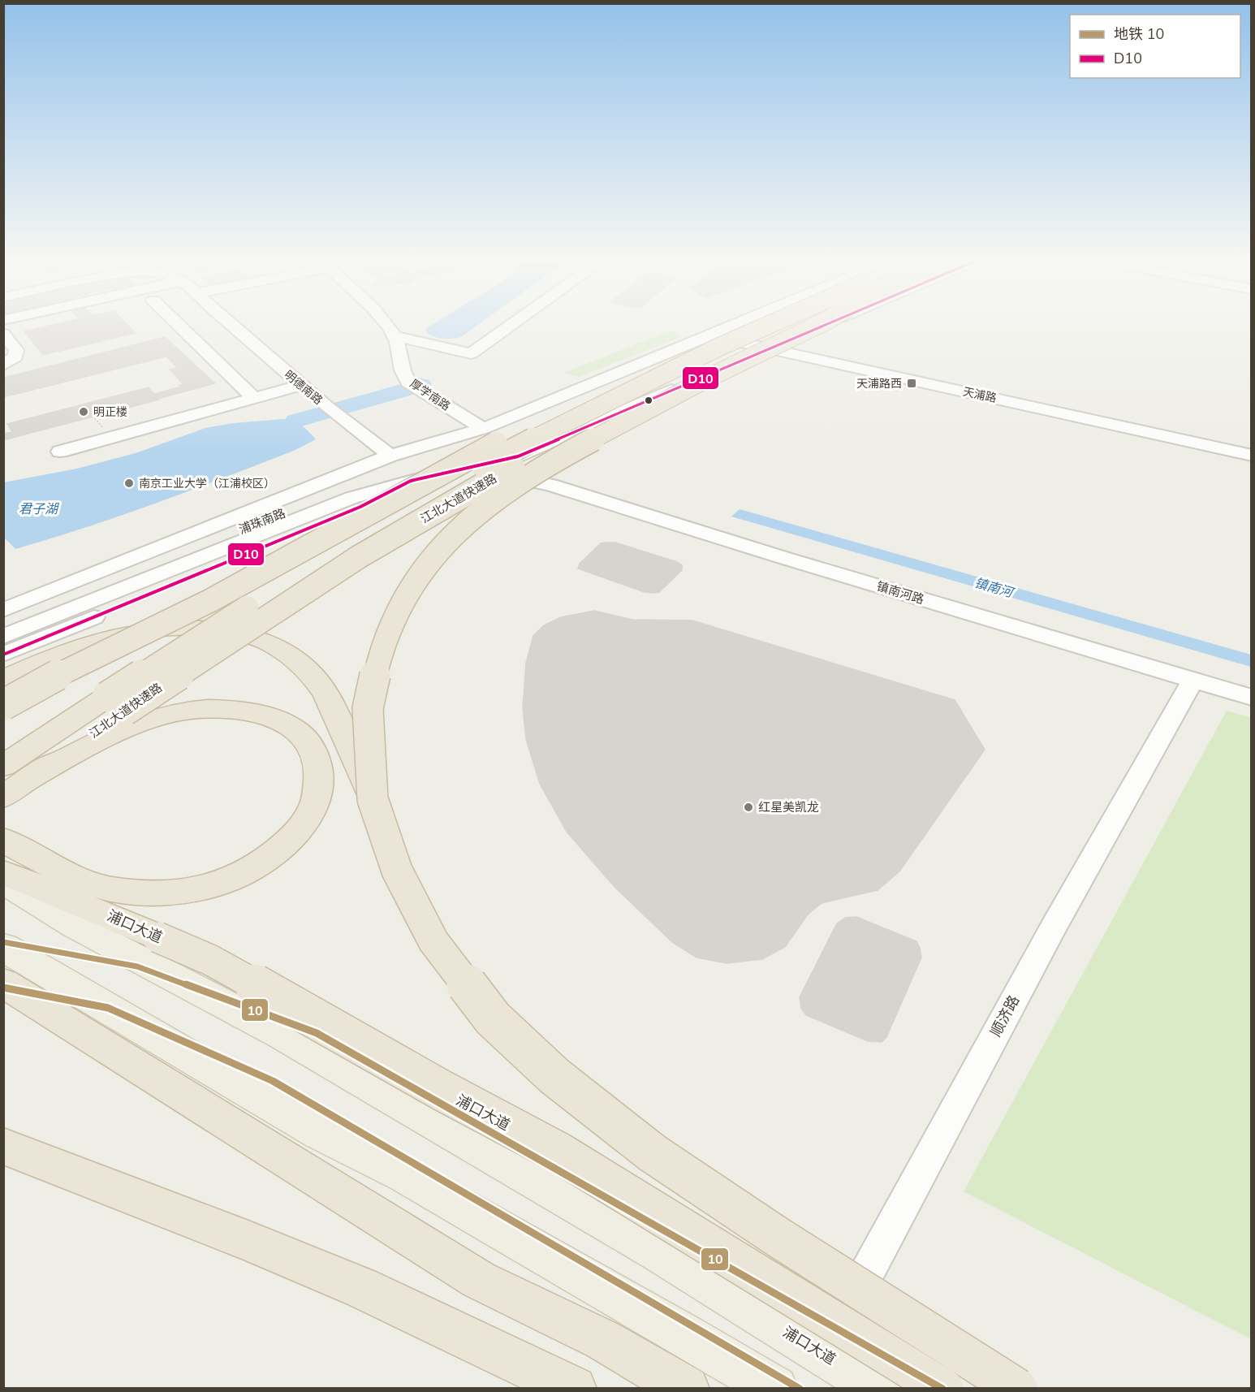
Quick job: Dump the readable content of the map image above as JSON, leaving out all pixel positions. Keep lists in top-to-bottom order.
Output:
{
  "streets": {
    "highway": ["江北大道快速路", "浦口大道"],
    "street": [
      "明德南路",
      "厚学南路",
      "天浦路",
      "浦珠南路",
      "镇南河路",
      "顺济路"
    ]
  },
  "crossings": [
    ["明德南路", "浦珠南路"],
    ["厚学南路", "浦珠南路"],
    ["天浦路", "浦珠南路"],
    ["浦珠南路", "镇南河路"],
    ["镇南河路", "顺济路"],
    ["浦口大道", "顺济路"]
  ],
  "water": ["君子湖", "镇南河"],
  "places": {
    "transit": ["天浦路西"],
    "other": ["明正楼", "南京工业大学（江浦校区）", "红星美凯龙"]
  },
  "lines": ["transit line D10", "metro line 10"],
  "legend": ["地铁 10", "D10"]
}
